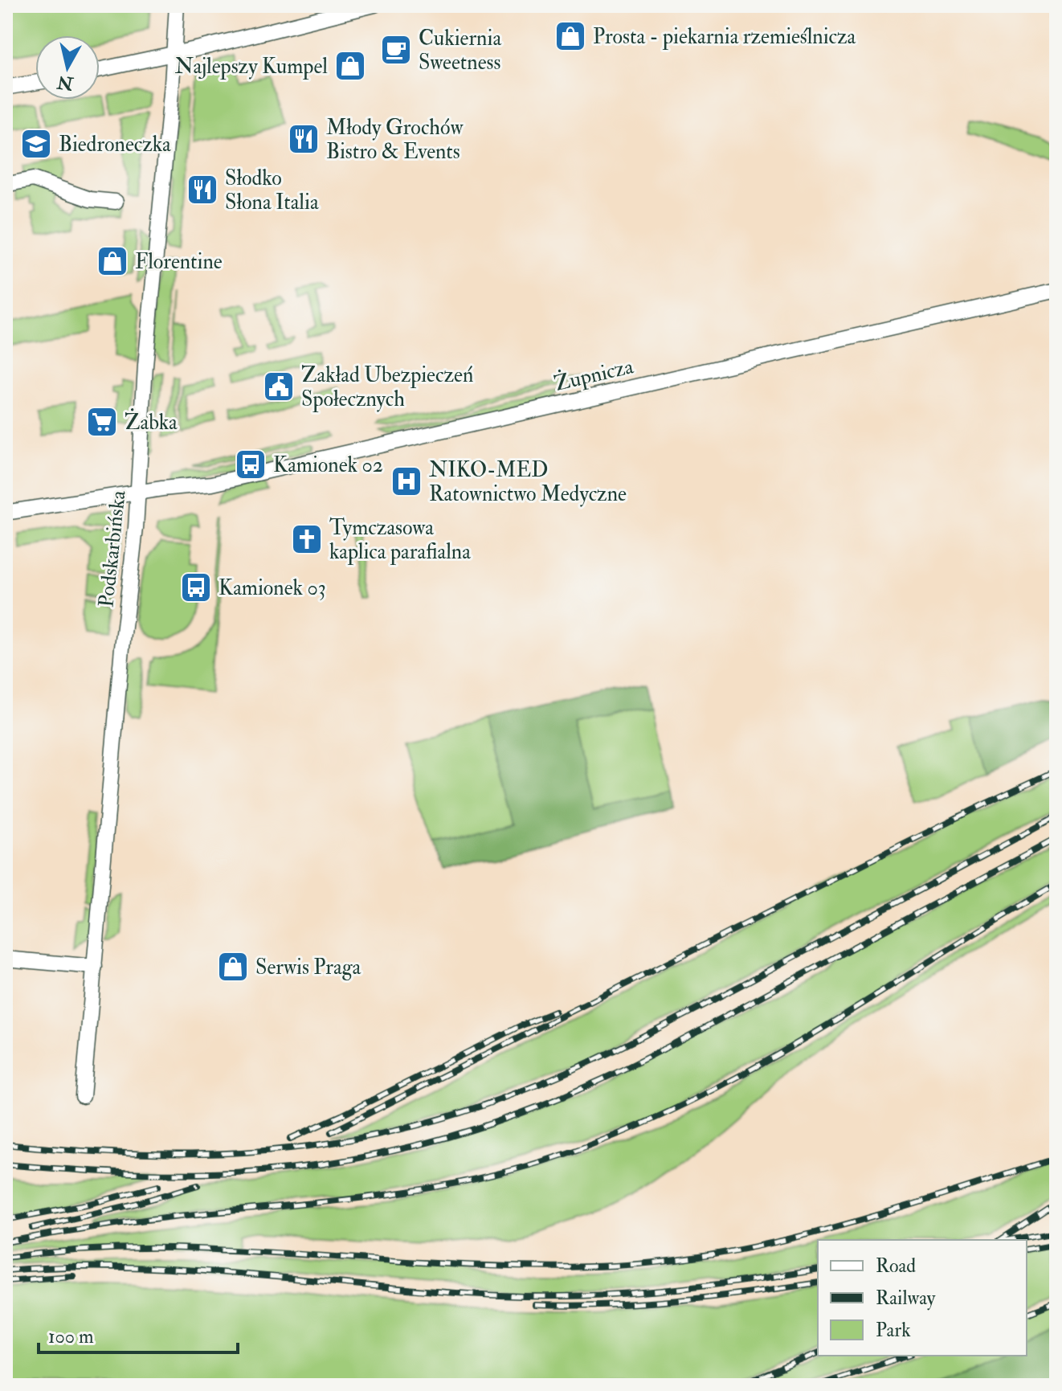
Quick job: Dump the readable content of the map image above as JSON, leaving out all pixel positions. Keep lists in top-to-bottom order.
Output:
{
  "streets": {
    "street": ["Żupnicza", "Podskarbińska"]
  },
  "crossings": [
    ["Żupnicza", "Podskarbińska"]
  ],
  "places": {
    "shop": [
      "Prosta - piekarnia rzemieślnicza",
      "Najlepszy Kumpel",
      "Florentine",
      "Serwis Praga"
    ],
    "cafe": ["Cukiernia Sweetness"],
    "restaurant": ["Młody Grochów Bistro & Events", "Słodko Słona Italia"],
    "school or university": ["Biedroneczka"],
    "public building": ["Zakład Ubezpieczeń Społecznych"],
    "supermarket": ["Żabka"],
    "bus stop": ["Kamionek 02", "Kamionek 03"],
    "hospital": ["NIKO-MED Ratownictwo Medyczne"],
    "church": ["Tymczasowa kaplica parafialna"]
  },
  "legend": ["Road", "Railway", "Park"],
  "scale_bar": "100 m",
  "north": "bottom"
}
